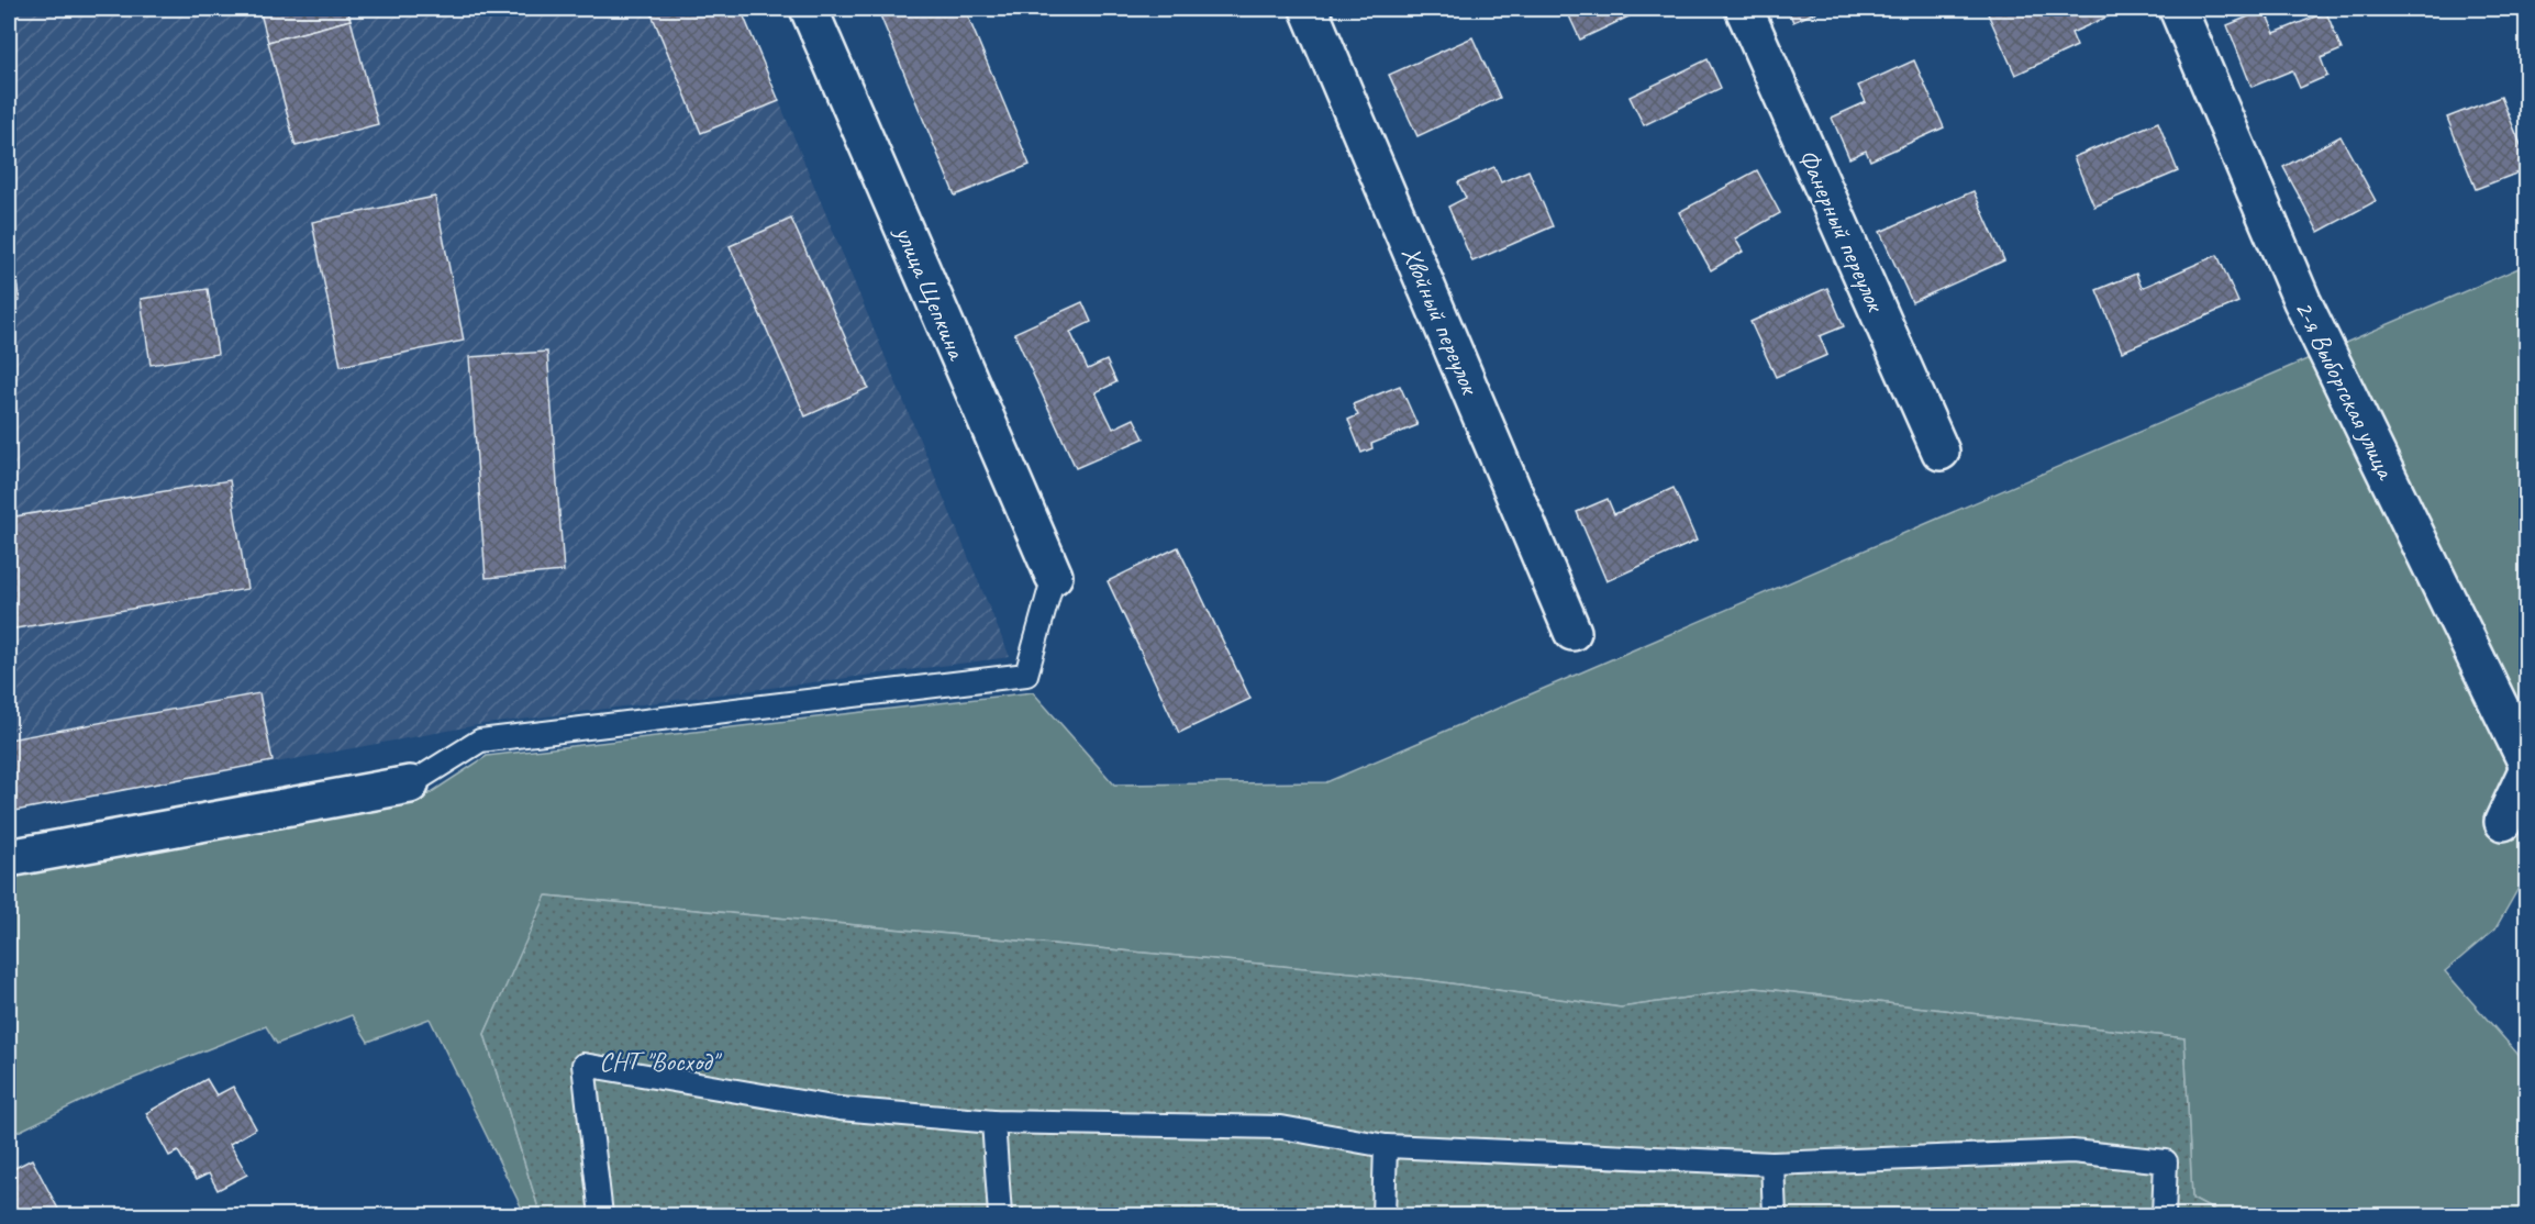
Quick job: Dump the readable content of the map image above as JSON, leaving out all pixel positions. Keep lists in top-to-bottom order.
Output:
{
  "streets": {
    "street": [
      "Фанерный переулок",
      "улица Щепкина",
      "Хвойный переулок",
      "2-я Выборгская улица"
    ]
  },
  "parks": ["СНТ \"Восход\""]
}
